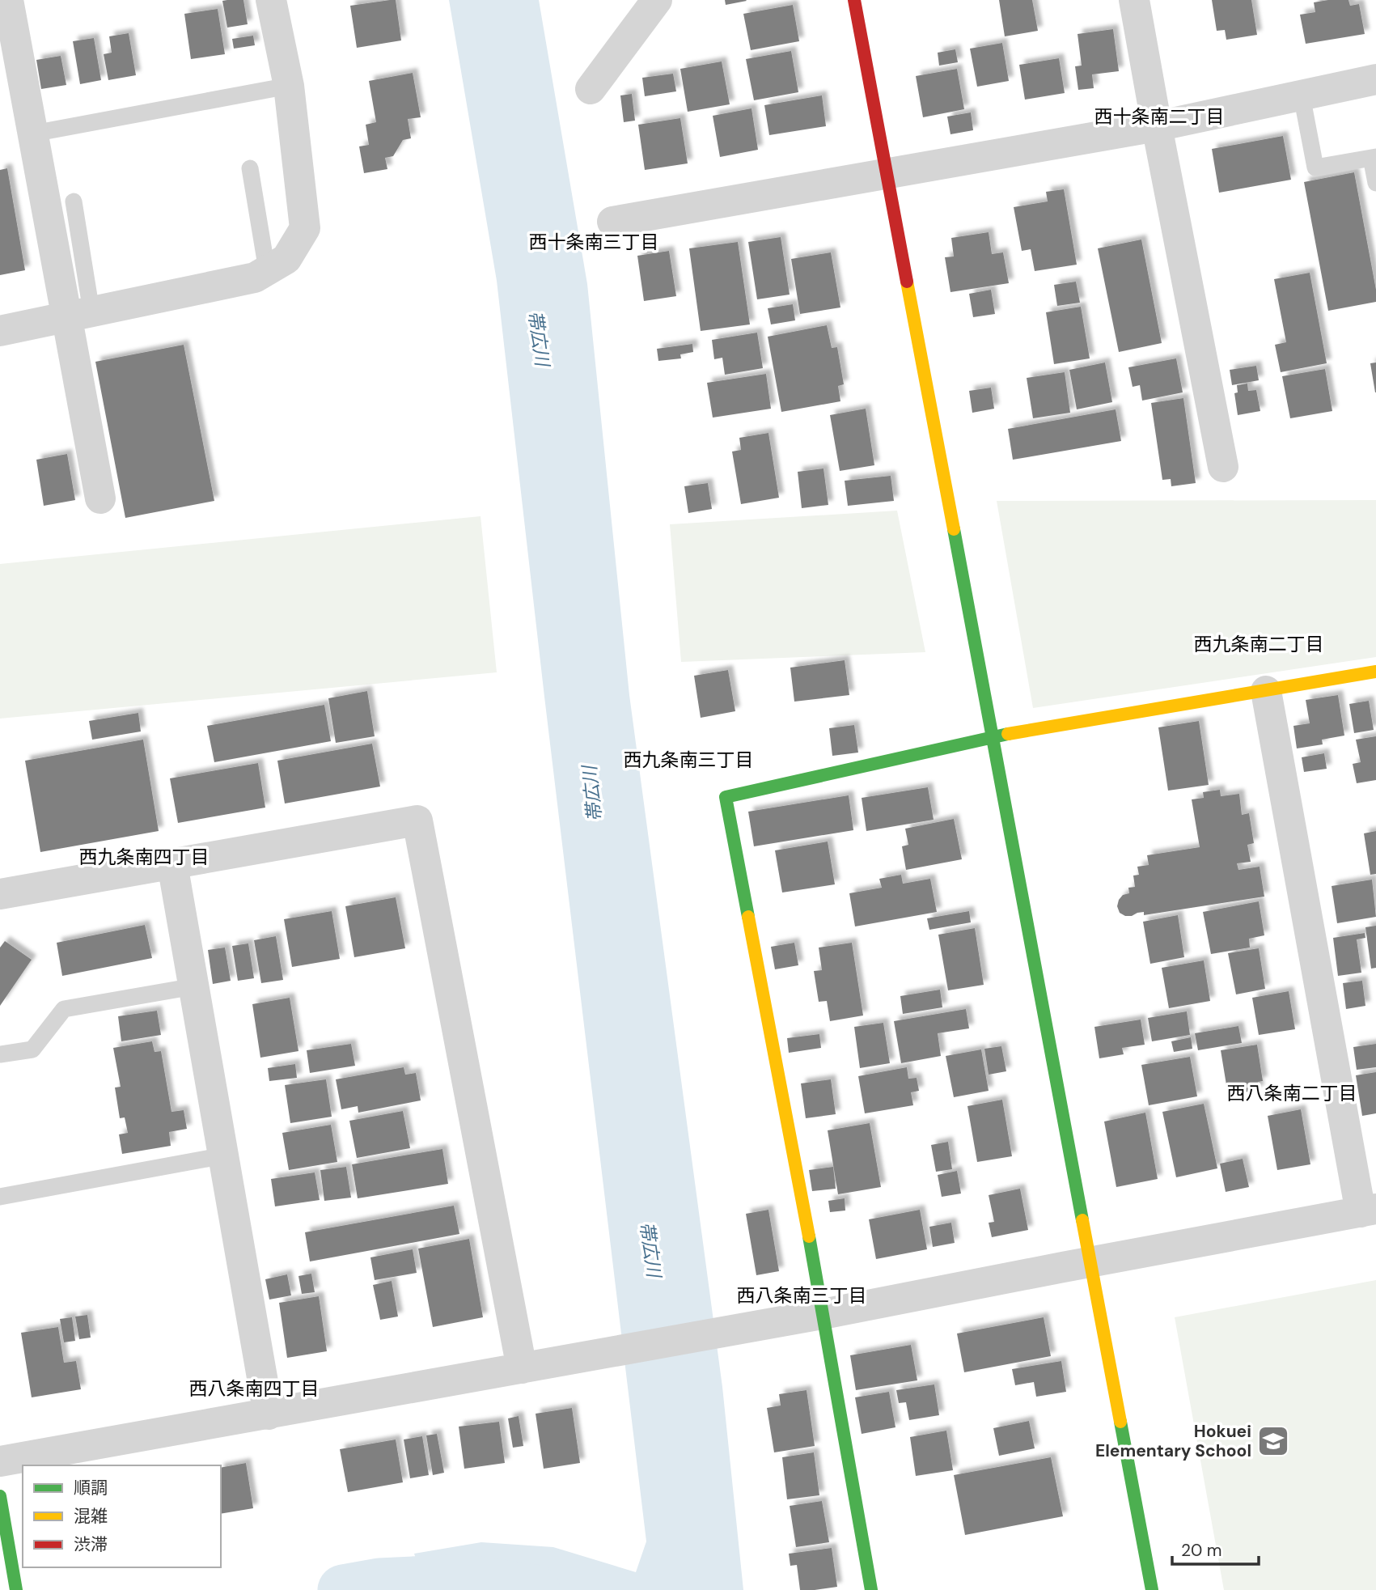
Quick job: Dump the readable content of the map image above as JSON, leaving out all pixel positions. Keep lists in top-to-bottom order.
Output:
{
  "districts": [
    "西十条南二丁目",
    "西十条南三丁目",
    "西九条南二丁目",
    "西九条南三丁目",
    "西九条南四丁目",
    "西八条南二丁目",
    "西八条南三丁目",
    "西八条南四丁目"
  ],
  "water": ["帯広川"],
  "places": {
    "school or university": ["Hokuei Elementary School"]
  },
  "legend": ["順調", "混雑", "渋滞"],
  "scale_bar": "20 m"
}
